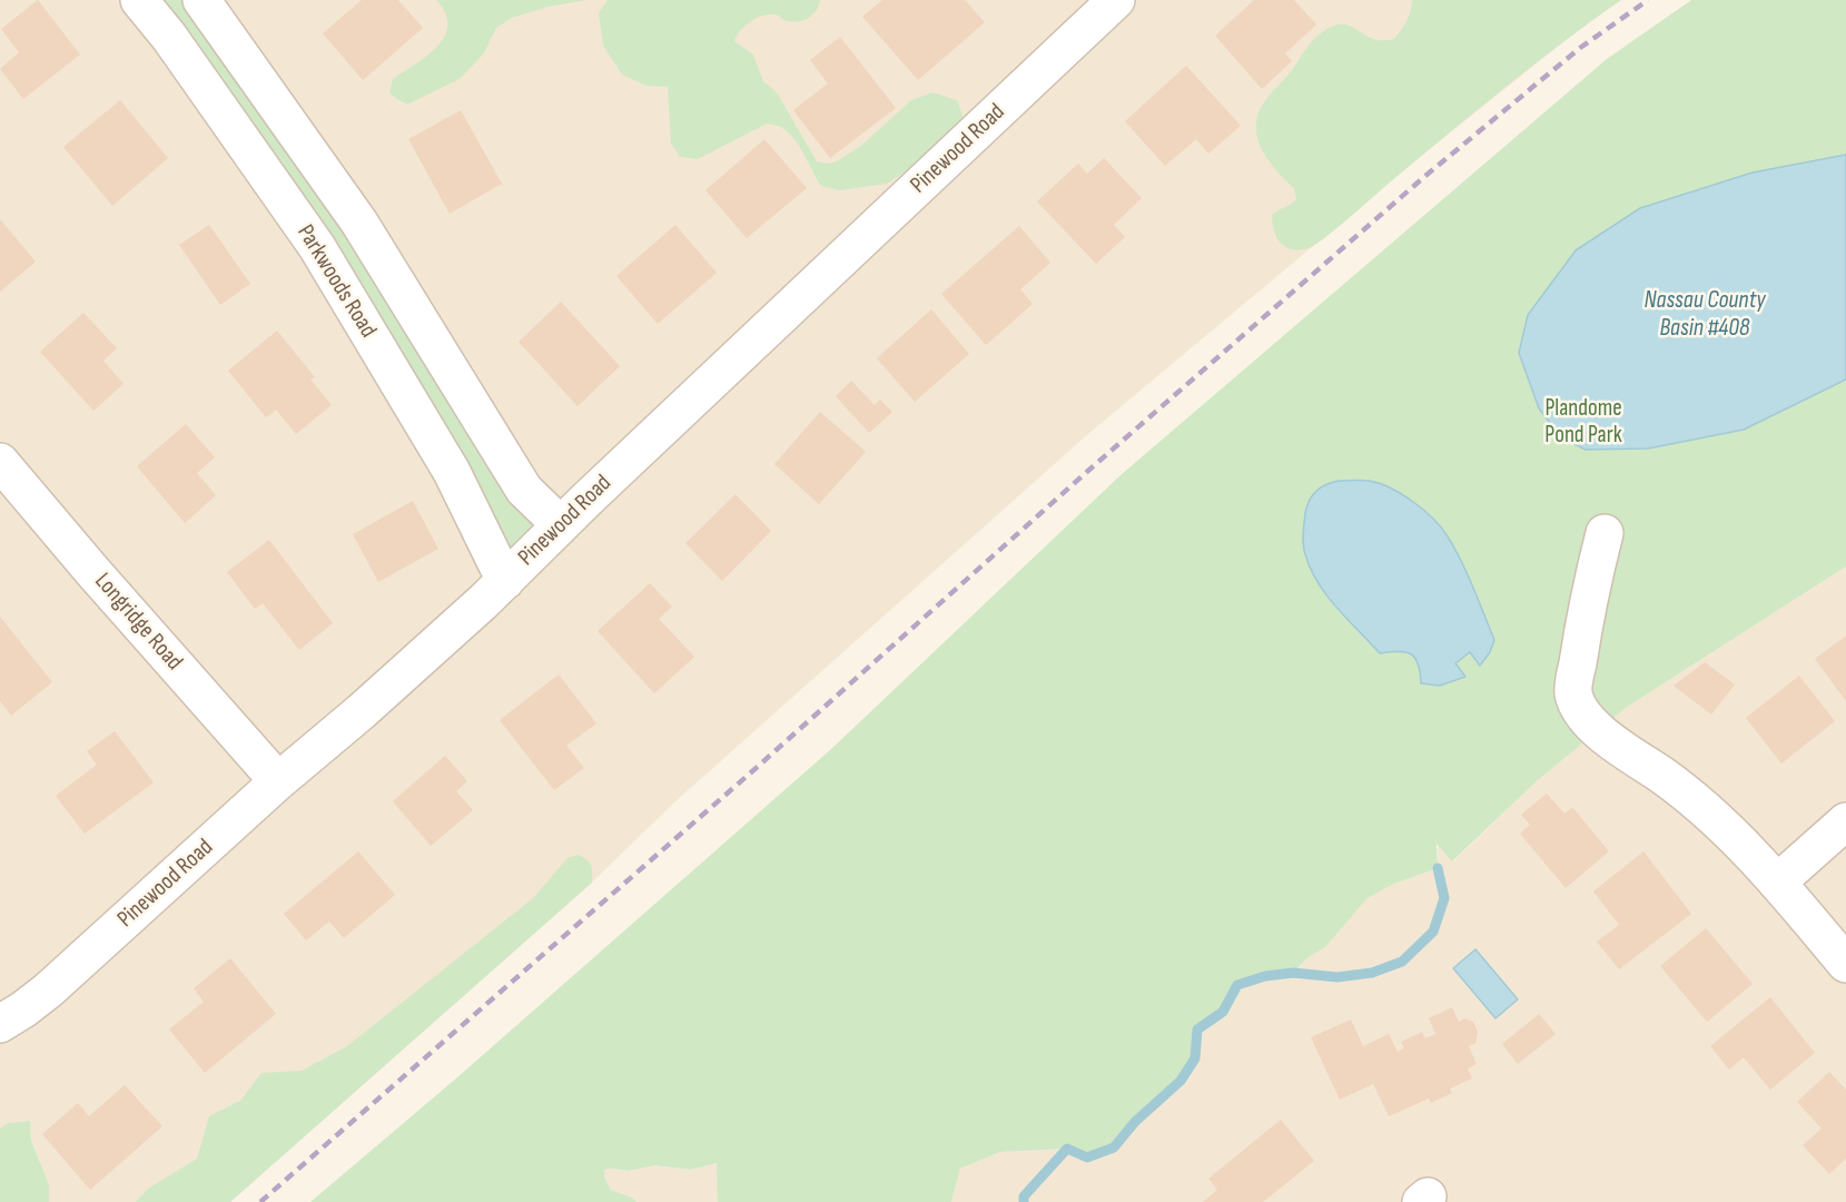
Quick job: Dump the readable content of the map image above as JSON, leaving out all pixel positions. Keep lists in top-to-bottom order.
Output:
{
  "streets": {
    "street": ["Pinewood Road", "Parkwoods Road", "Longridge Road"]
  },
  "crossings": [
    ["Pinewood Road", "Parkwoods Road"],
    ["Pinewood Road", "Longridge Road"]
  ],
  "water": ["Nassau County Basin #408"],
  "parks": ["Plandome Pond Park"]
}
